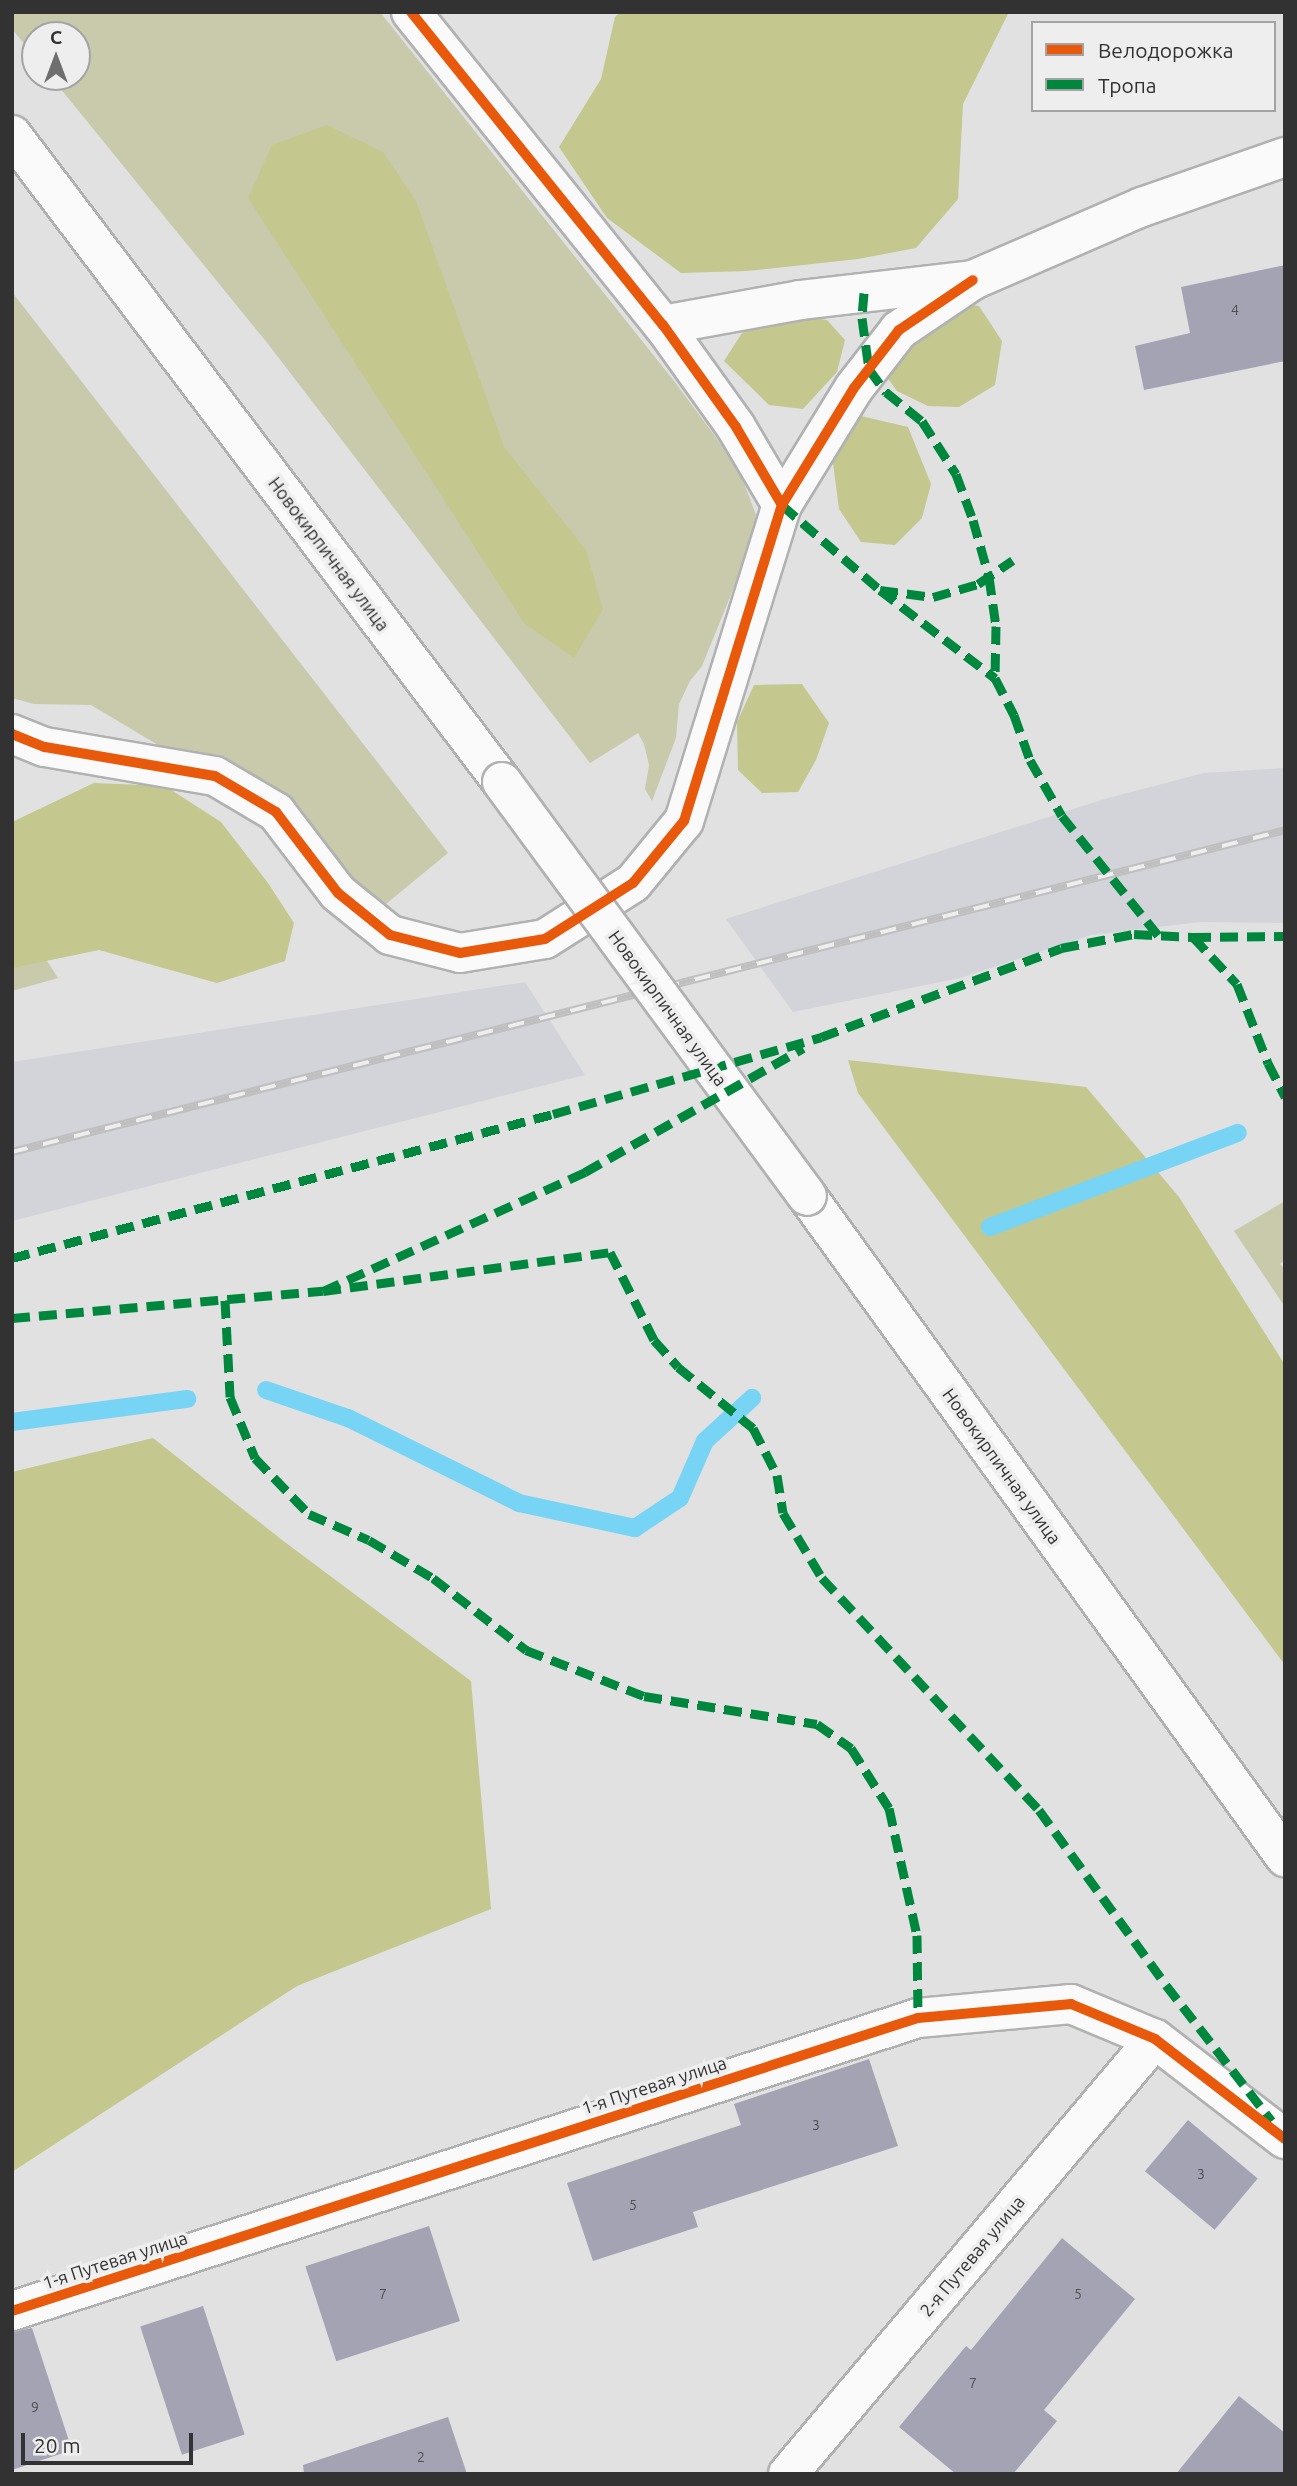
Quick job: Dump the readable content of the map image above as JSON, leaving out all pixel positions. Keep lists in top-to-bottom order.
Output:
{
  "streets": {
    "street": ["Новокирпичная улица", "1-я Путевая улица", "2-я Путевая улица"]
  },
  "crossings": [
    ["1-я Путевая улица", "2-я Путевая улица"]
  ],
  "house_numbers": [
    "4",
    "3",
    "3",
    "5",
    "7",
    "5",
    "7",
    "9",
    "2"
  ],
  "legend": ["Велодорожка", "Тропа"],
  "scale_bar": "20 m",
  "north": "top"
}
